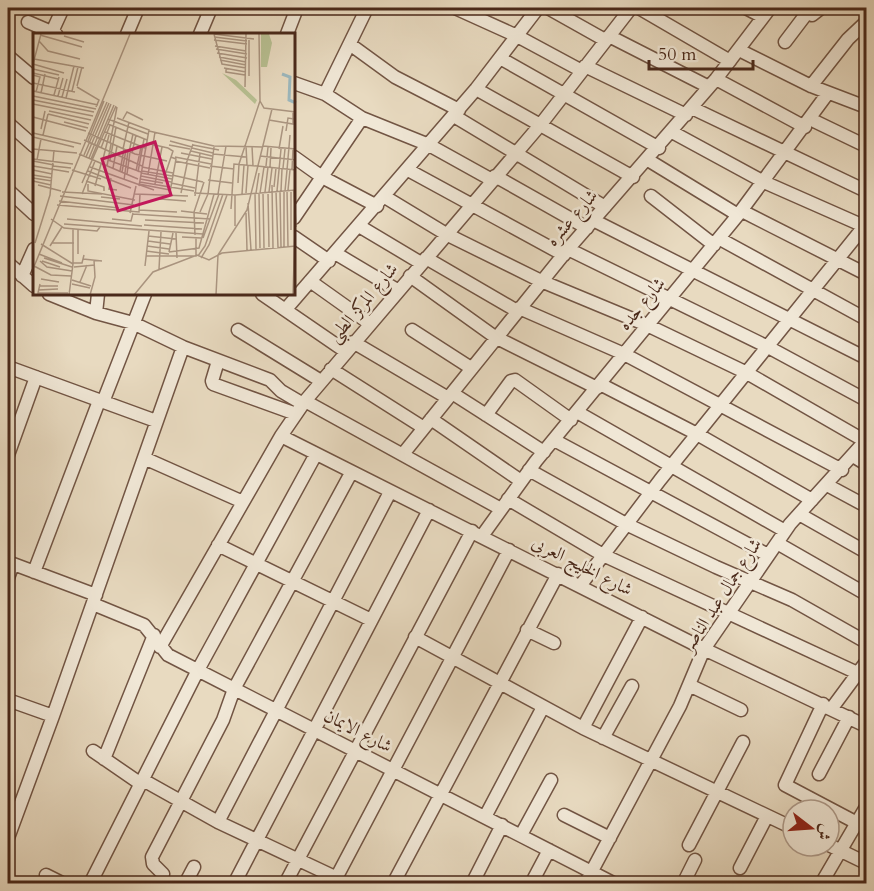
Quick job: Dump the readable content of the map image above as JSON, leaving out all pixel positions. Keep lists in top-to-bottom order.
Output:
{
  "streets": {
    "street": [
      "شارع عشره",
      "شارع المركز الطبى",
      "شارع جده",
      "شارع الخليج العربى",
      "شارع جمال عبد الناصر",
      "شارع الايمان"
    ]
  },
  "crossings": [
    ["شارع المركز الطبى", "شارع الخليج العربى"],
    ["شارع المركز الطبى", "شارع الايمان"],
    ["شارع جده", "شارع الخليج العربى"],
    ["شارع جده", "شارع الايمان"],
    ["شارع الخليج العربى", "شارع جمال عبد الناصر"],
    ["شارع جمال عبد الناصر", "شارع الايمان"]
  ],
  "scale_bar": "50 m",
  "north": "right"
}
